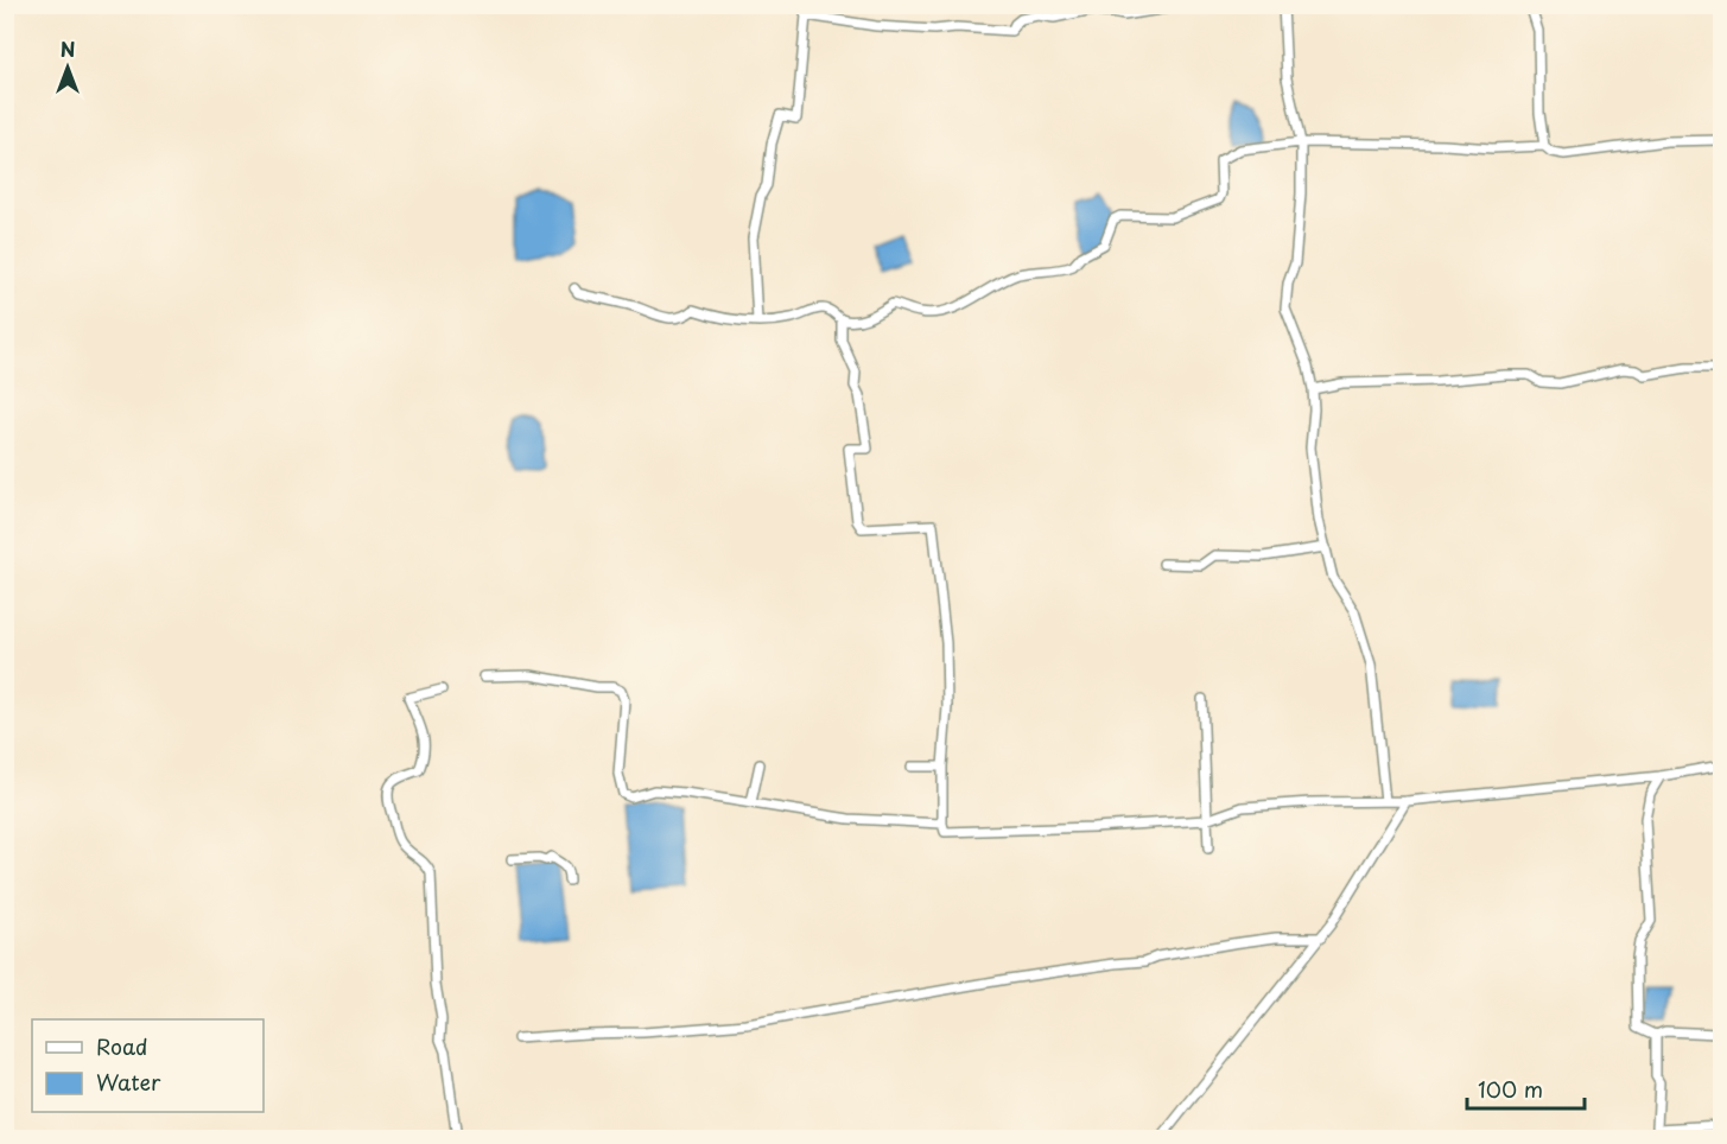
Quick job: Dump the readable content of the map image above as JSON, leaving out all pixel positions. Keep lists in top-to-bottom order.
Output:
{
  "legend": ["Road", "Water"],
  "scale_bar": "100 m",
  "north": "top"
}
